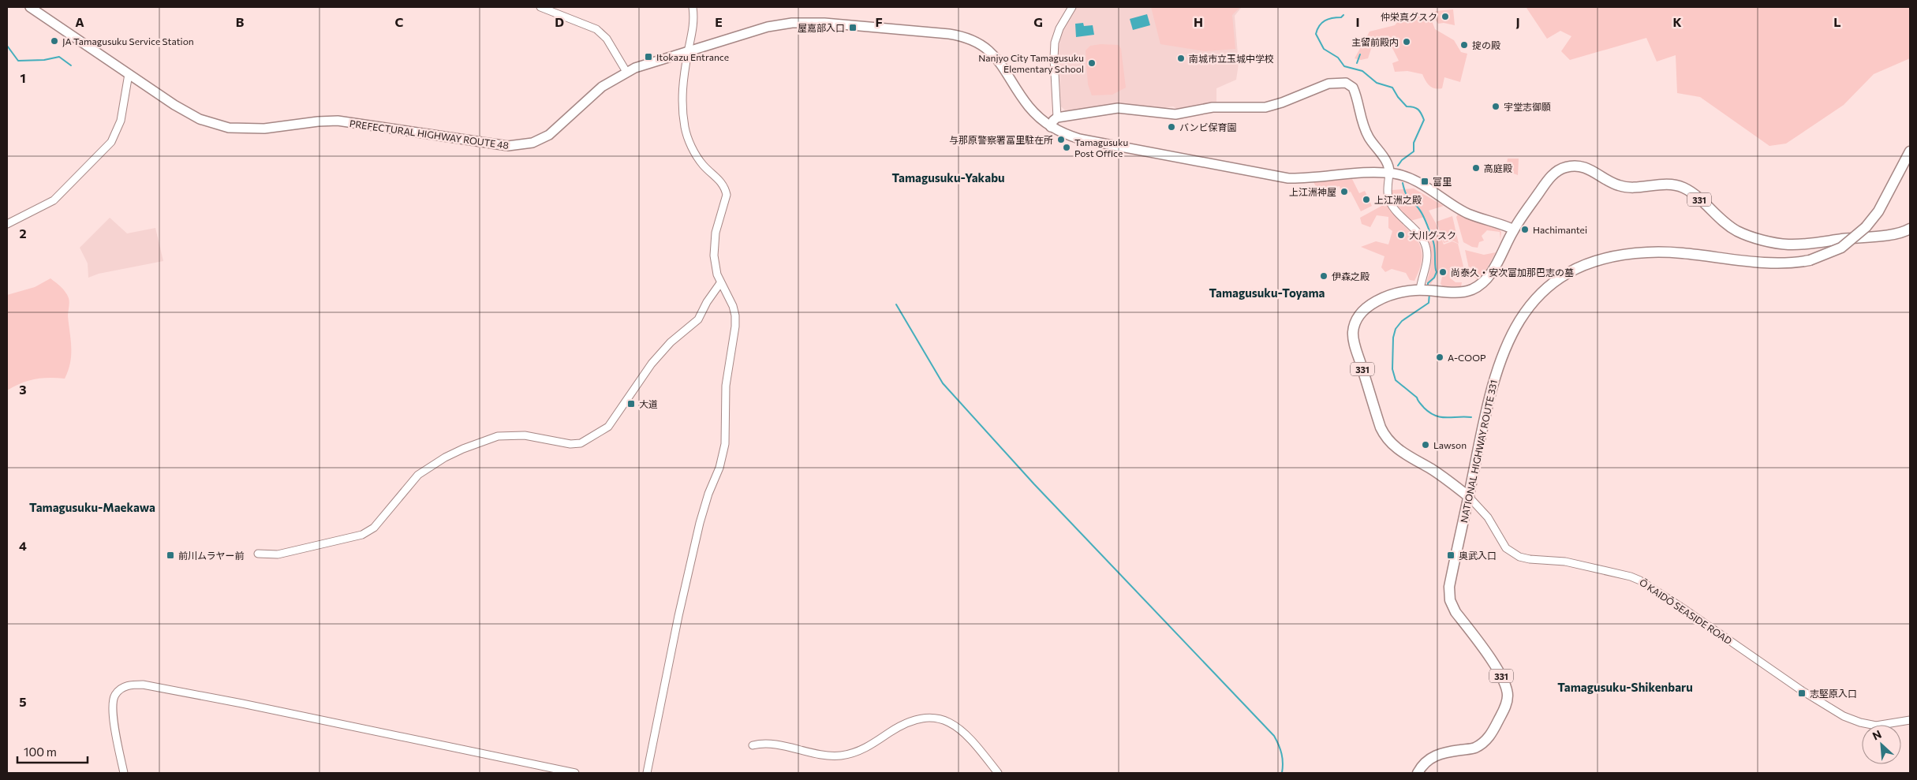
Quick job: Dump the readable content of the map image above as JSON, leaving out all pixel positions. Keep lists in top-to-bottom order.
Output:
{
  "streets": {
    "highway": ["331", "NATIONAL HIGHWAY ROUTE 331"],
    "main road": ["PREFECTURAL HIGHWAY ROUTE 48"],
    "street": ["Ō KAIDŌ SEASIDE ROAD"]
  },
  "crossings": [
    ["PREFECTURAL HIGHWAY ROUTE 48", "331"],
    ["331", "NATIONAL HIGHWAY ROUTE 331"],
    ["331", "Ō KAIDŌ SEASIDE ROAD"],
    ["NATIONAL HIGHWAY ROUTE 331", "Ō KAIDŌ SEASIDE ROAD"]
  ],
  "districts": [
    "Tamagusuku-Yakabu",
    "Tamagusuku-Toyama",
    "Tamagusuku-Maekawa",
    "Tamagusuku-Shikenbaru"
  ],
  "places": {
    "other": [
      "仲栄真グスク",
      "JA Tamagusuku Service Station",
      "主留前殿内",
      "掟の殿",
      "南城市立玉城中学校",
      "Nanjyo City Tamagusuku Elementary School",
      "宇堂志御願",
      "バンビ保育園",
      "与那原警察署冨里駐在所",
      "Tamagusuku Post Office",
      "高庭殿",
      "上江洲神屋",
      "上江洲之殿",
      "Hachimantei",
      "大川グスク",
      "尚泰久・安次富加那巴志の墓",
      "伊森之殿",
      "A-COOP",
      "Lawson"
    ],
    "transit": [
      "屋嘉部入口",
      "Itokazu Entrance",
      "富里",
      "大道",
      "前川ムラヤー前",
      "奥武入口",
      "志堅原入口"
    ]
  },
  "scale_bar": "100 m",
  "north": "top left",
  "grid": {
    "columns": [
      "A",
      "B",
      "C",
      "D",
      "E",
      "F",
      "G",
      "H",
      "I",
      "J",
      "K",
      "L"
    ],
    "rows": [
      "1",
      "2",
      "3",
      "4",
      "5"
    ]
  }
}
